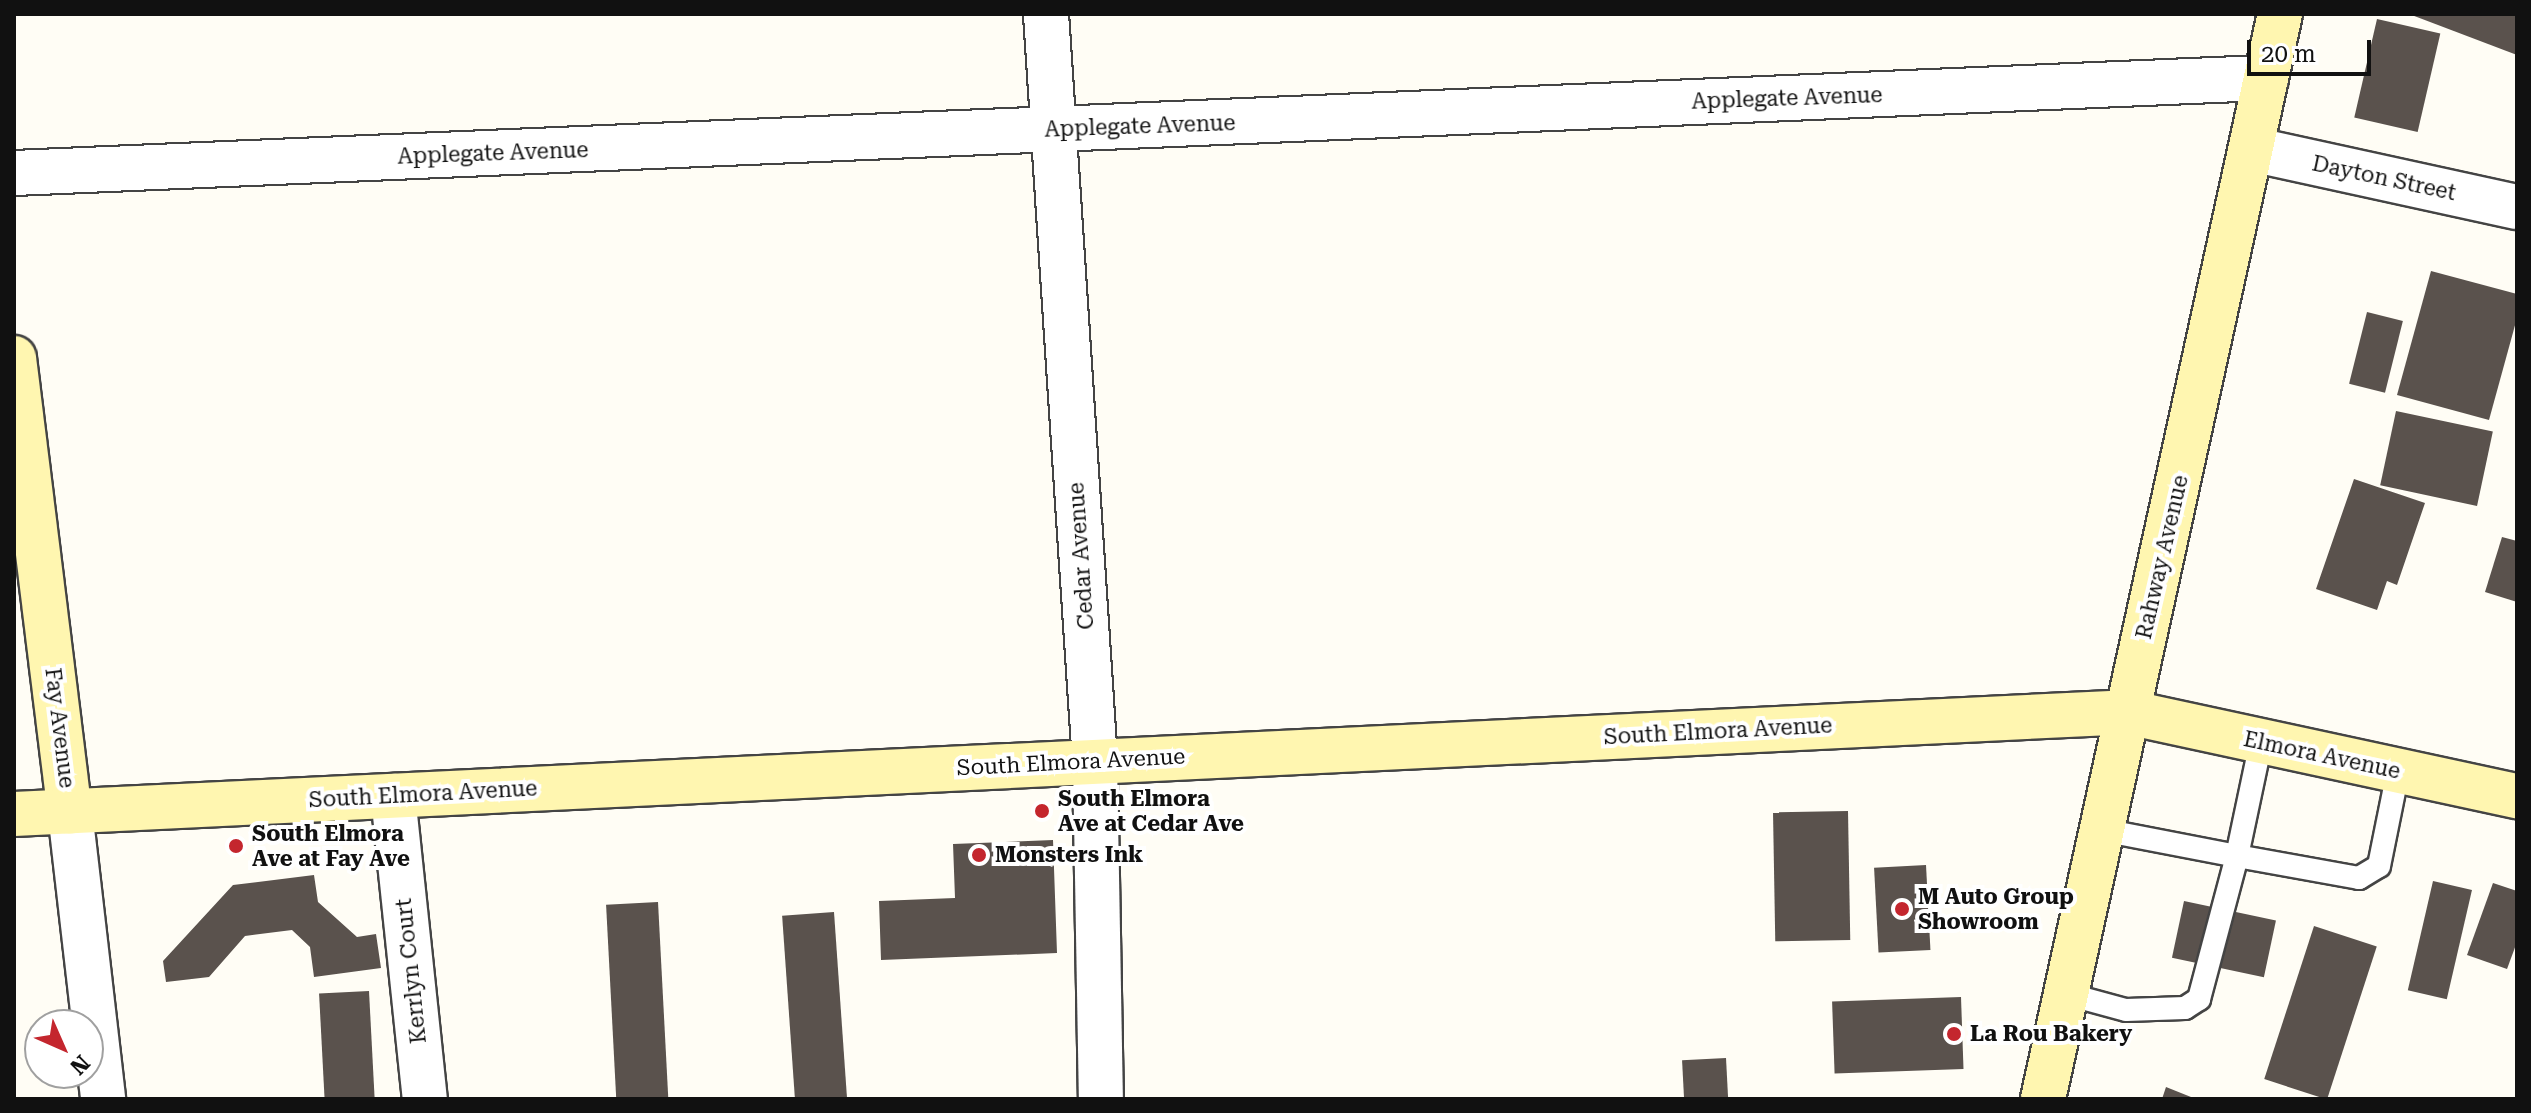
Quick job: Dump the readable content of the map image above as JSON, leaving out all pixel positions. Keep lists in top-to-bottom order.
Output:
{
  "streets": {
    "main road": [
      "Rahway Avenue",
      "Fay Avenue",
      "South Elmora Avenue",
      "Elmora Avenue"
    ],
    "street": [
      "Applegate Avenue",
      "Dayton Street",
      "Cedar Avenue",
      "Kerrlyn Court"
    ]
  },
  "crossings": [
    ["Applegate Avenue", "Cedar Avenue"],
    ["Applegate Avenue", "Rahway Avenue"],
    ["Dayton Street", "Rahway Avenue"],
    ["Cedar Avenue", "South Elmora Avenue"],
    ["Rahway Avenue", "South Elmora Avenue"],
    ["Rahway Avenue", "Elmora Avenue"],
    ["Fay Avenue", "South Elmora Avenue"],
    ["South Elmora Avenue", "Elmora Avenue"],
    ["South Elmora Avenue", "Kerrlyn Court"]
  ],
  "places": [
    "South Elmora Ave at Cedar Ave",
    "South Elmora Ave at Fay Ave",
    "Monsters Ink",
    "M Auto Group Showroom",
    "La Rou Bakery"
  ],
  "scale_bar": "20 m",
  "north": "bottom right"
}
